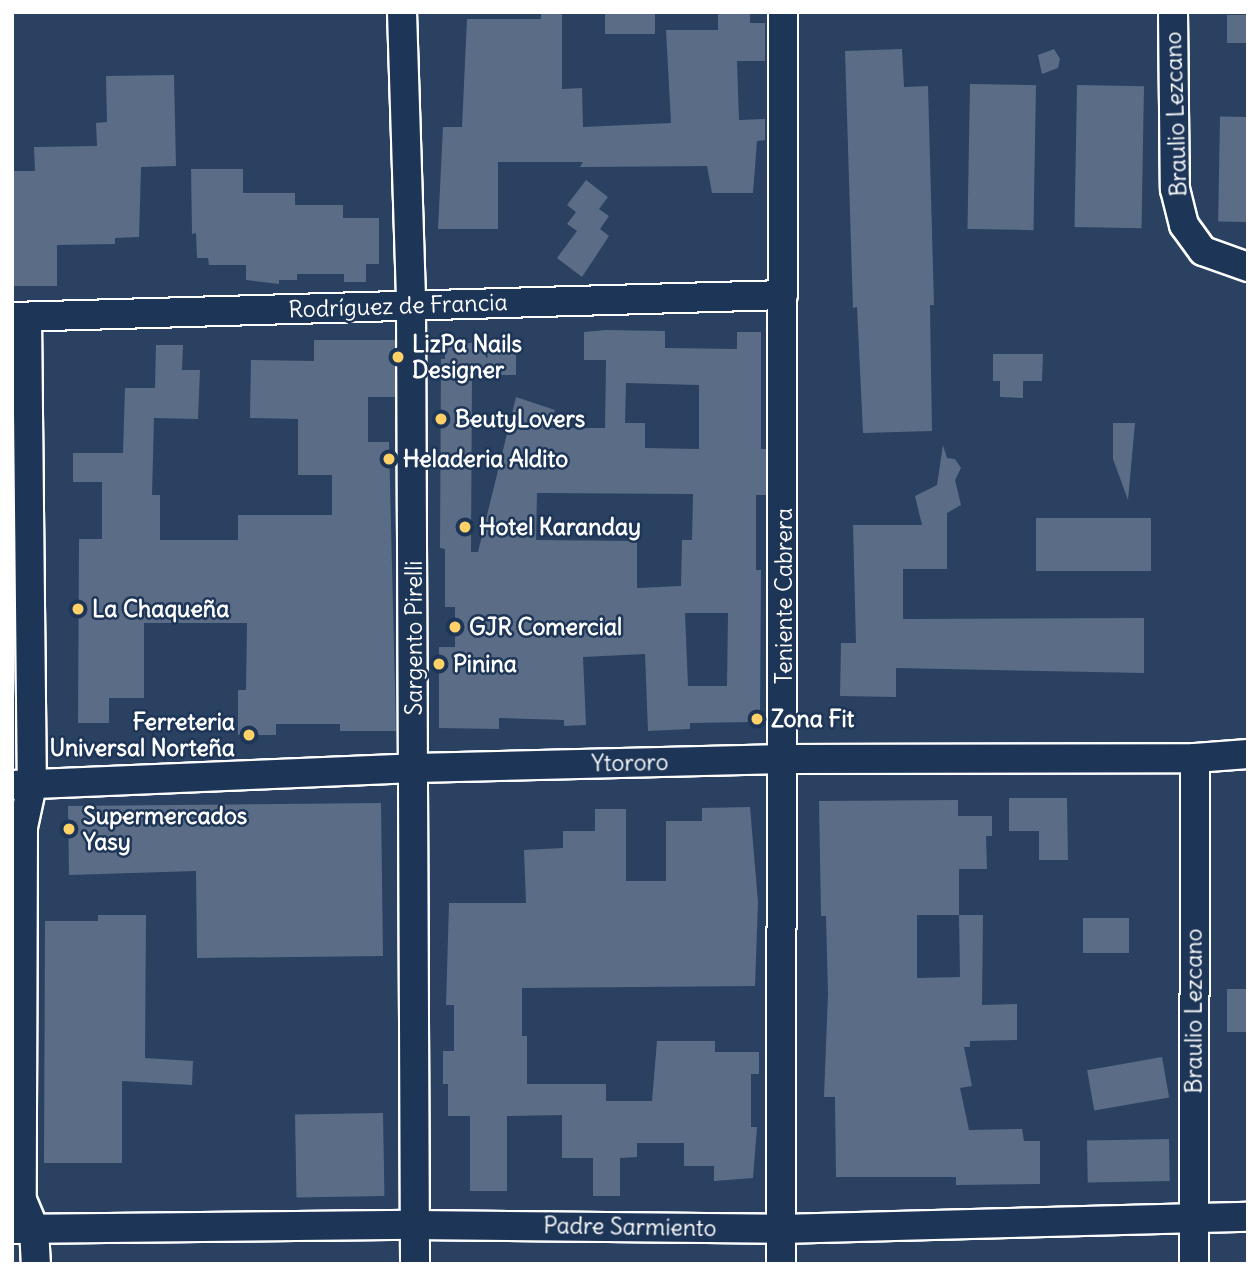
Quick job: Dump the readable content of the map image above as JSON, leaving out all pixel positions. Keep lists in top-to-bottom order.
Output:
{
  "streets": {
    "street": [
      "Braulio Lezcano",
      "Rodríguez de Francia",
      "Teniente Cabrera",
      "Sargento Pirelli",
      "Ytororo",
      "Padre Sarmiento"
    ]
  },
  "crossings": [
    ["Braulio Lezcano", "Ytororo"],
    ["Braulio Lezcano", "Padre Sarmiento"],
    ["Rodríguez de Francia", "Teniente Cabrera"],
    ["Rodríguez de Francia", "Sargento Pirelli"],
    ["Teniente Cabrera", "Ytororo"],
    ["Teniente Cabrera", "Padre Sarmiento"],
    ["Sargento Pirelli", "Ytororo"],
    ["Sargento Pirelli", "Padre Sarmiento"]
  ],
  "places": [
    "LizPa Nails Designer",
    "BeutyLovers",
    "Heladeria Aldito",
    "Hotel Karanday",
    "La Chaqueña",
    "GJR Comercial",
    "Pinina",
    "Zona Fit",
    "Ferreteria Universal Norteña",
    "Supermercados Yasy"
  ]
}
